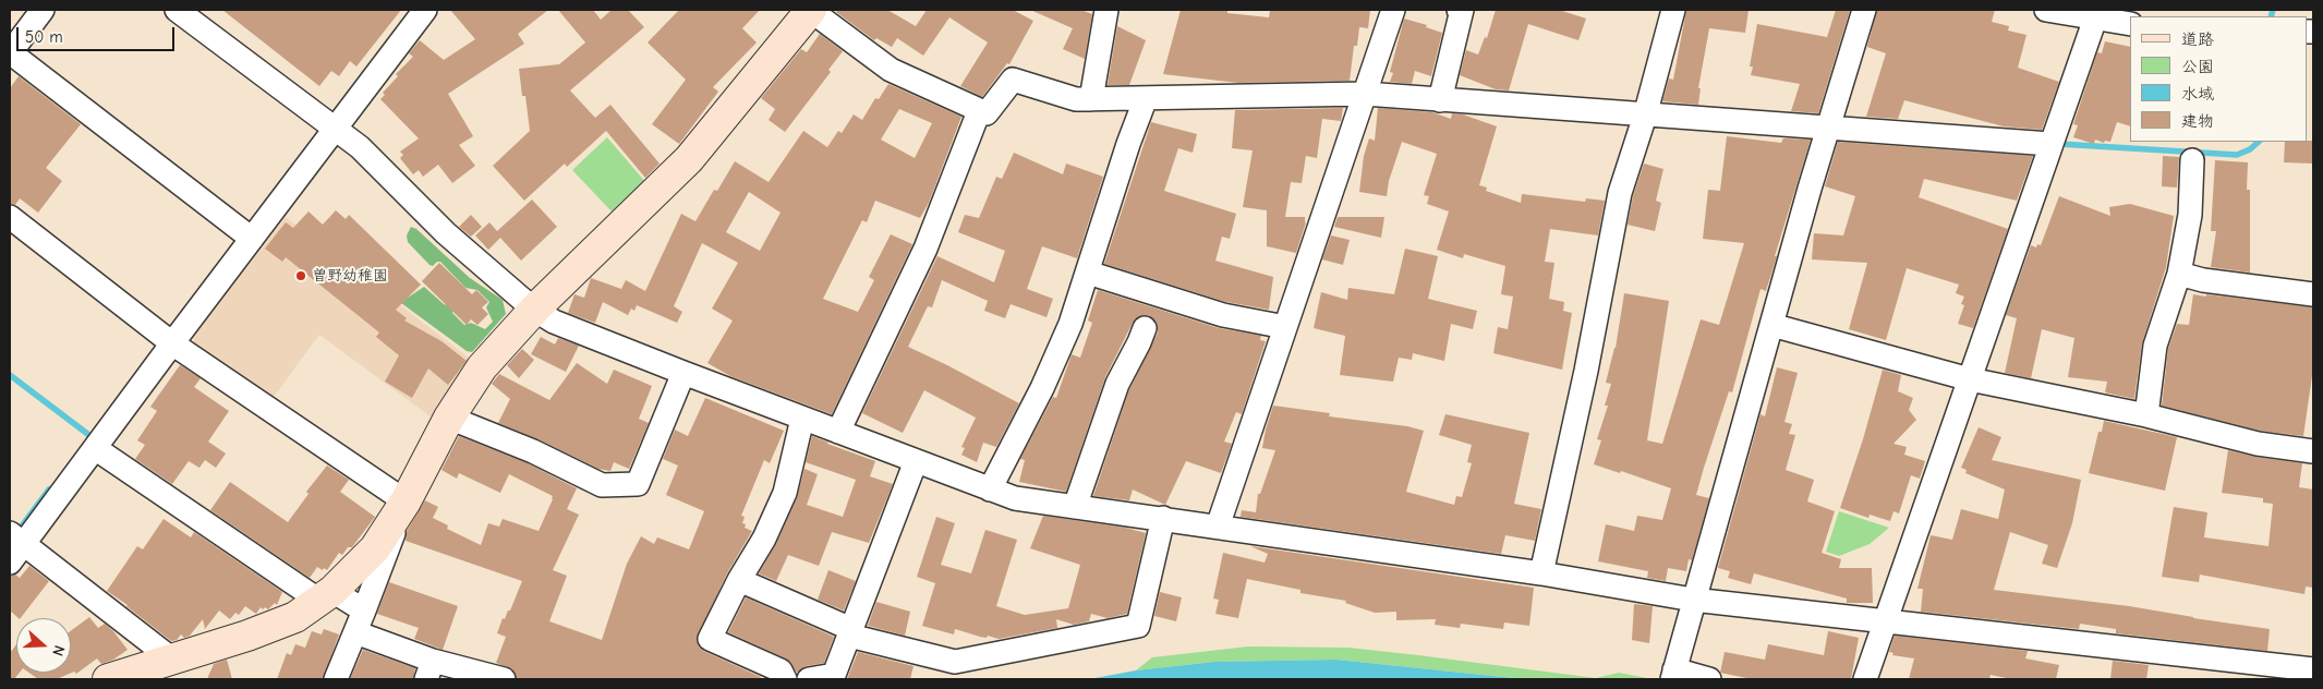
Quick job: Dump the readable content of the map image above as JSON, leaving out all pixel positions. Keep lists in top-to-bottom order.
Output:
{
  "places": ["曽野幼稚園"],
  "legend": [
    "道路",
    "公園",
    "水域",
    "建物"
  ],
  "scale_bar": "50 m",
  "north": "right"
}
